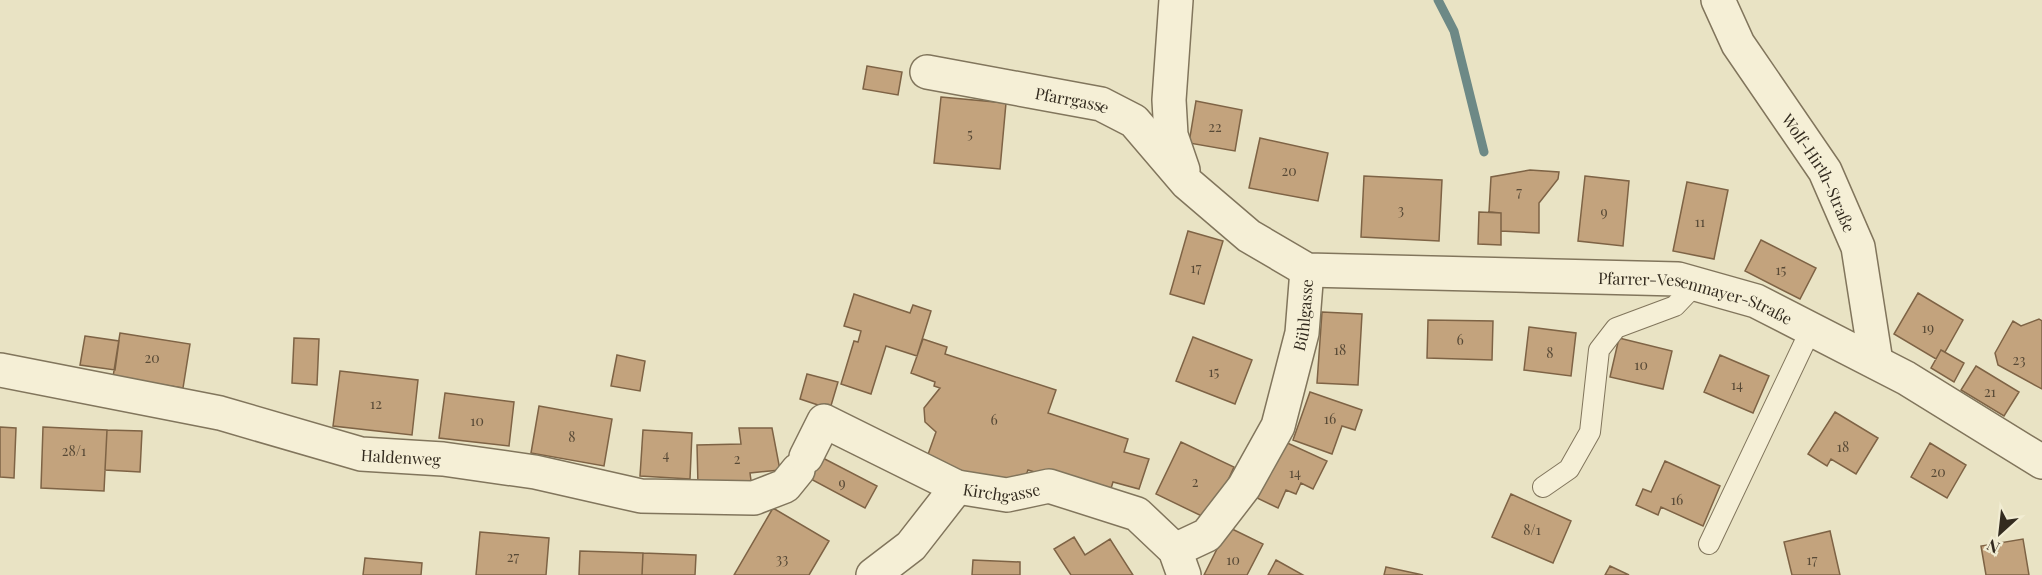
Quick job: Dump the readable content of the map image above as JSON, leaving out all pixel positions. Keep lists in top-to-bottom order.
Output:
{
  "streets": {
    "street": [
      "Pfarrgasse",
      "Wolf-Hirth-Straße",
      "Pfarrer-Vesenmayer-Straße",
      "Bühlgasse",
      "Haldenweg",
      "Kirchgasse"
    ]
  },
  "crossings": [
    ["Pfarrgasse", "Bühlgasse"],
    ["Wolf-Hirth-Straße", "Pfarrer-Vesenmayer-Straße"],
    ["Pfarrer-Vesenmayer-Straße", "Bühlgasse"],
    ["Bühlgasse", "Kirchgasse"],
    ["Haldenweg", "Kirchgasse"]
  ],
  "house_numbers": [
    "22",
    "5",
    "20",
    "7",
    "3",
    "9",
    "11",
    "17",
    "15",
    "19",
    "6",
    "18",
    "8",
    "20",
    "23",
    "10",
    "15",
    "14",
    "21",
    "12",
    "16",
    "6",
    "10",
    "8",
    "18",
    "28/1",
    "4",
    "2",
    "20",
    "14",
    "2",
    "9",
    "16",
    "8/1",
    "27",
    "33",
    "10",
    "17"
  ],
  "north": "bottom left"
}
